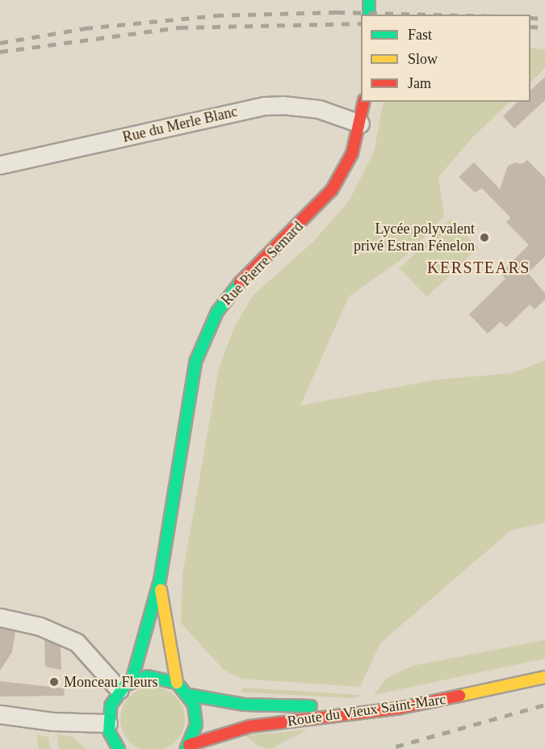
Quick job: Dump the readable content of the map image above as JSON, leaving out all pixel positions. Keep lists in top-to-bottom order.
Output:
{
  "streets": {
    "main road": ["Rue Pierre Semard", "Route du Vieux Saint-Marc"],
    "street": ["Rue du Merle Blanc"]
  },
  "crossings": [
    ["Rue du Merle Blanc", "Rue Pierre Semard"]
  ],
  "districts": ["KERSTEARS"],
  "places": ["Lycée polyvalent privé Estran Fénelon", "Monceau Fleurs"],
  "legend": ["Fast", "Slow", "Jam"]
}
